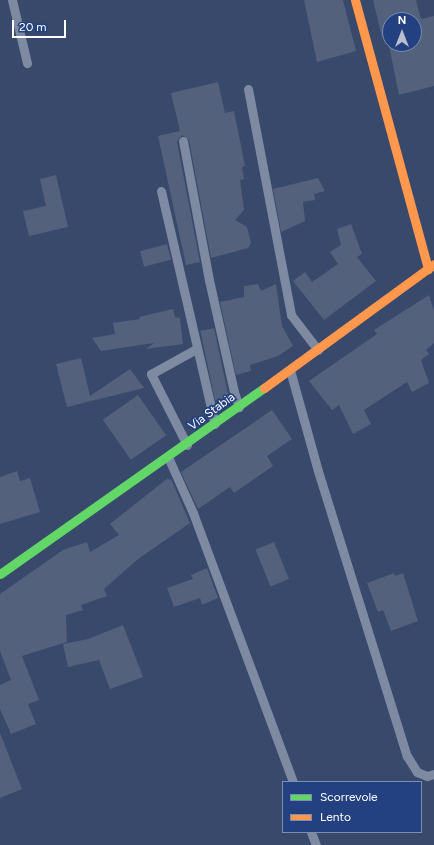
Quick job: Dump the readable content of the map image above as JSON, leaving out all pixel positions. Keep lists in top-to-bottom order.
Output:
{
  "streets": {
    "main road": ["Via Stabia"]
  },
  "legend": ["Scorrevole", "Lento"],
  "scale_bar": "20 m",
  "north": "top"
}
